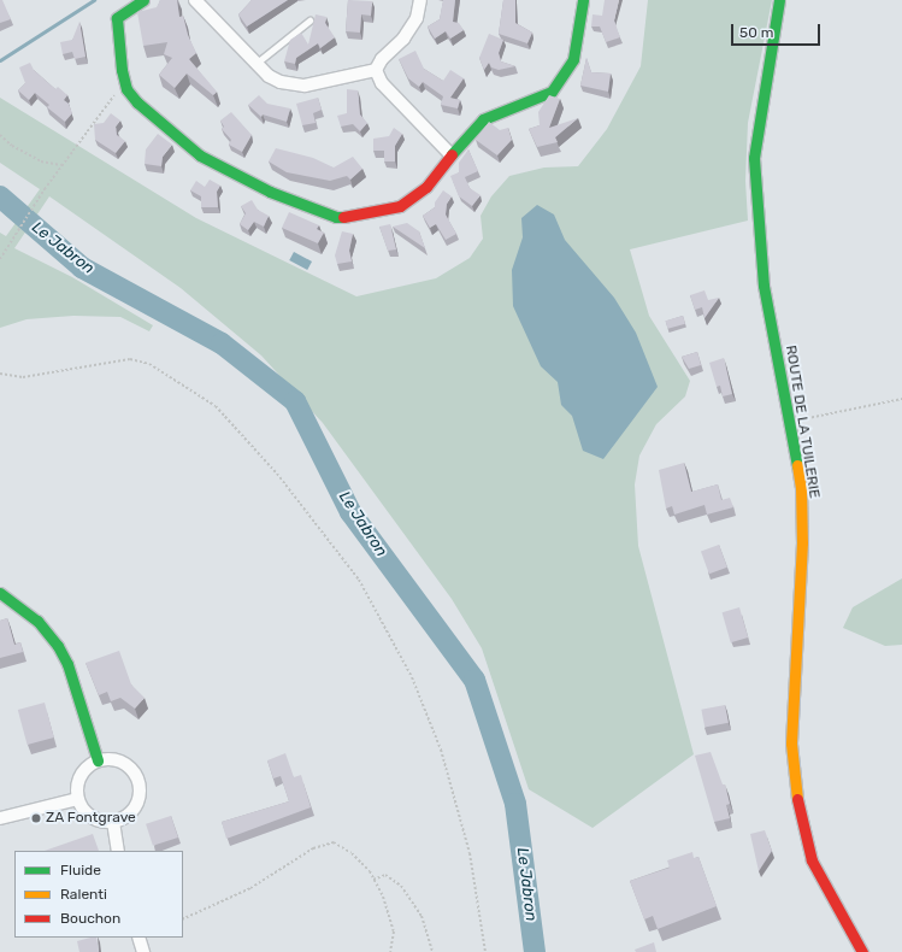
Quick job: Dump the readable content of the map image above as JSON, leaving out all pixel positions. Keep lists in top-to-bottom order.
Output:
{
  "streets": {
    "main road": ["ROUTE DE LA TUILERIE"]
  },
  "water": ["Le Jabron"],
  "places": ["ZA Fontgrave"],
  "legend": ["Fluide", "Ralenti", "Bouchon"],
  "scale_bar": "50 m"
}
